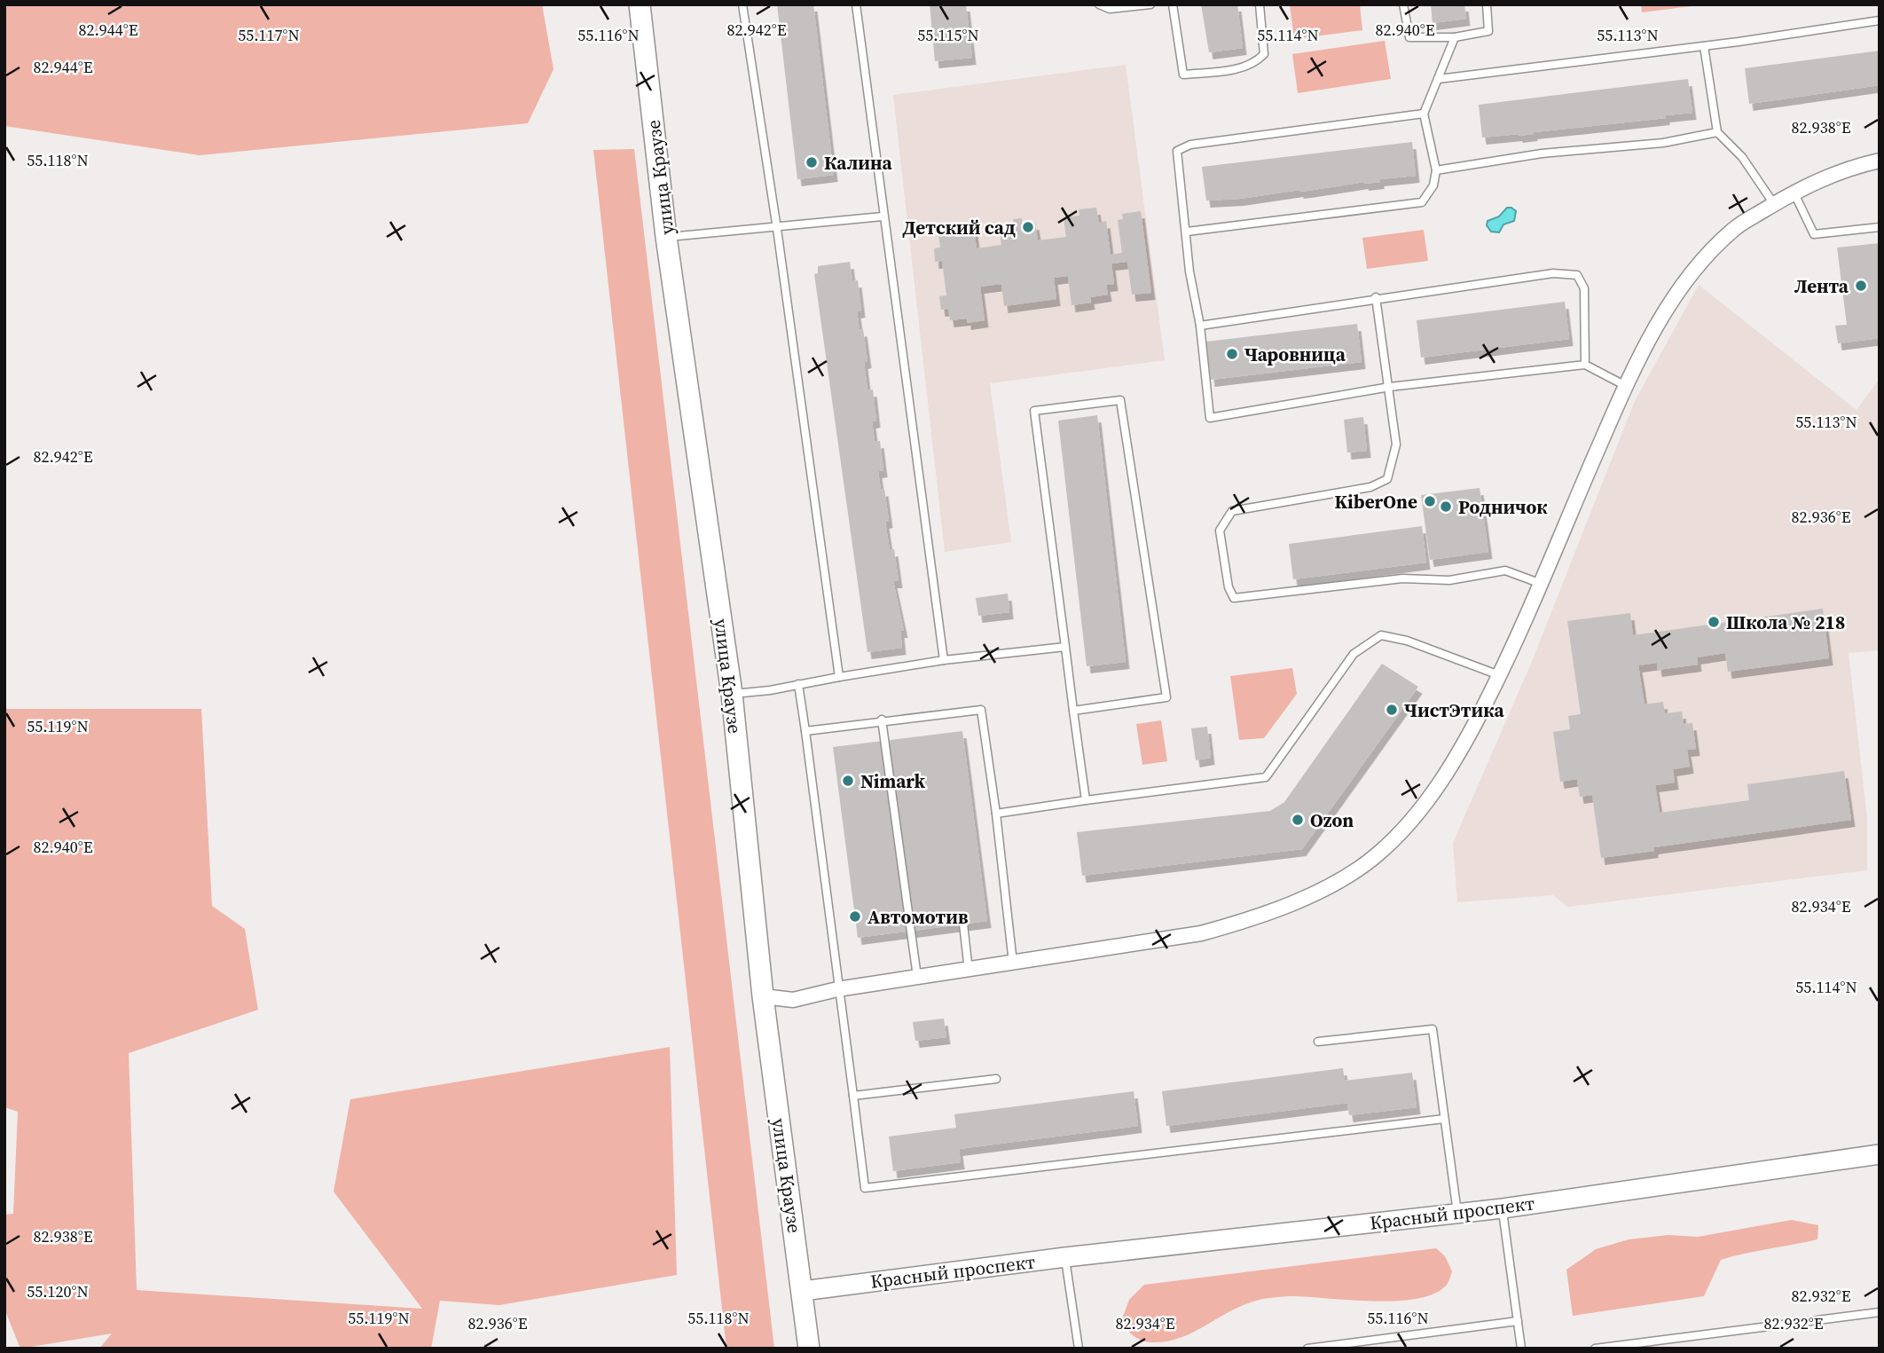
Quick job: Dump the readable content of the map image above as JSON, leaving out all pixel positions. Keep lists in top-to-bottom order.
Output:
{
  "streets": {
    "main road": ["улица Краузе"],
    "street": ["Красный проспект"]
  },
  "crossings": [
    ["улица Краузе", "Красный проспект"]
  ],
  "places": [
    "Калина",
    "Детский сад",
    "Лента",
    "Чаровница",
    "KiberOne",
    "Родничок",
    "Школа № 218",
    "ЧистЭтика",
    "Nimark",
    "Ozon",
    "Автомотив"
  ],
  "coordinates": [
    "82.944°E",
    "82.942°E",
    "82.940°E",
    "55.117°N",
    "55.116°N",
    "55.115°N",
    "55.114°N",
    "55.113°N",
    "82.938°E",
    "55.118°N",
    "82.936°E",
    "55.119°N",
    "82.934°E",
    "55.120°N",
    "82.932°E"
  ]
}
